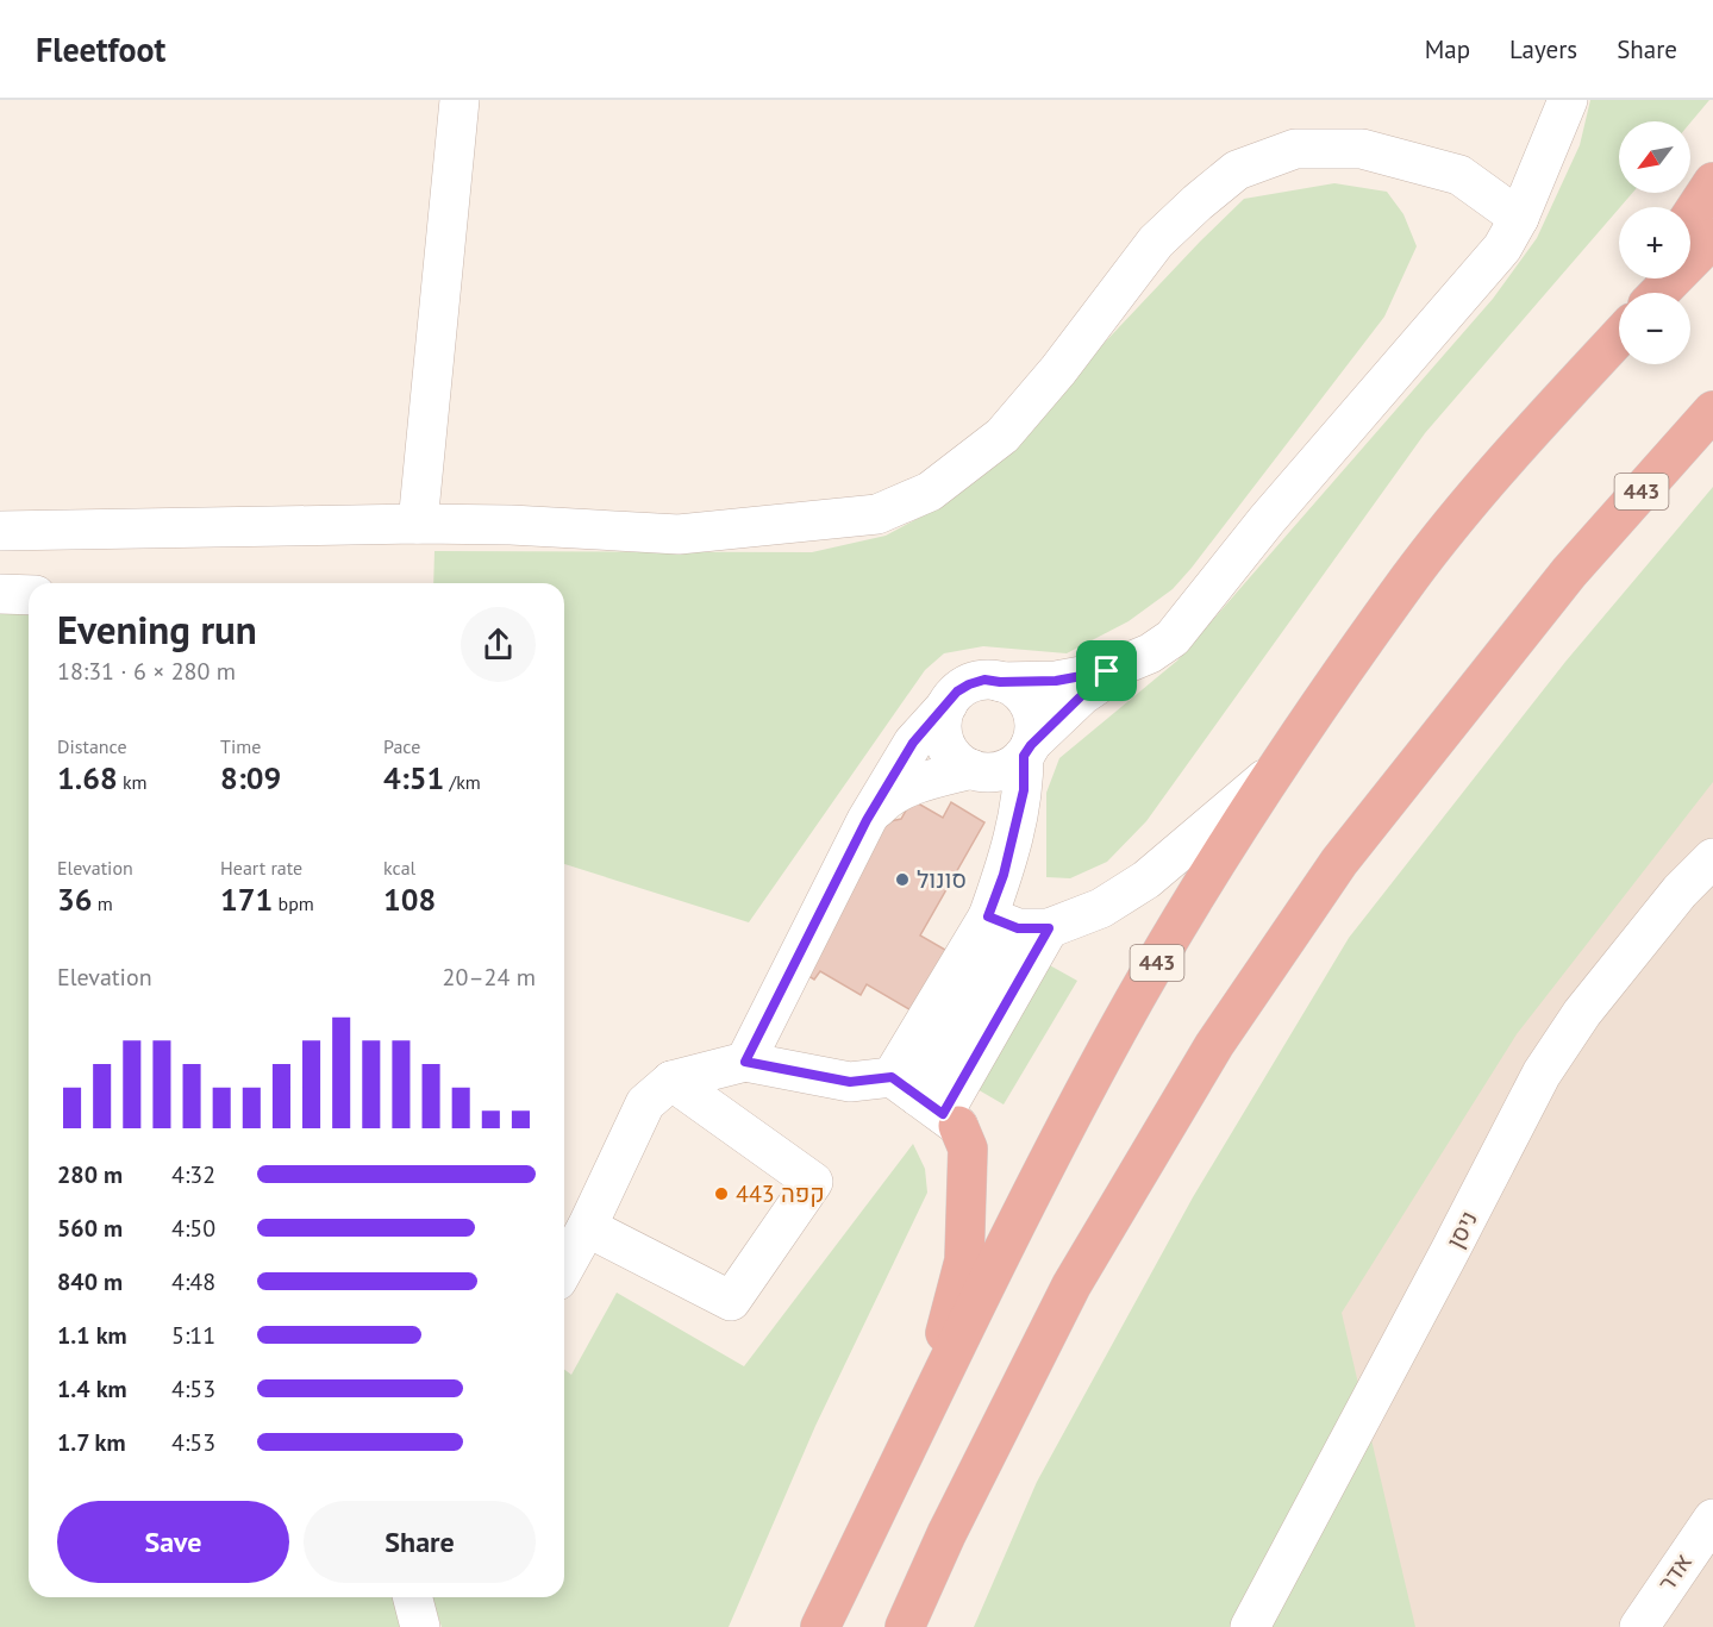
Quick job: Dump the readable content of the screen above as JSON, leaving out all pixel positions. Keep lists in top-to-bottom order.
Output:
{
  "streets": {
    "highway": ["443"],
    "street": ["ניסן", "אדר"]
  },
  "places": ["סונול", "קפה 443"],
  "north": "bottom left",
  "page": {
    "header": "Fleetfoot",
    "nav": ["Map", "Layers", "Share"],
    "map_buttons": ["+", "−"],
    "heading": ["Evening run", "18:31 · 6 × 280 m"],
    "stats": [
      ["Distance", "1.68 km"],
      ["Time", "8:09"],
      ["Pace", "4:51 /km"],
      ["Elevation", "36 m"],
      ["Heart rate", "171 bpm"],
      ["kcal", "108"]
    ],
    "chart": ["Elevation", "20–24 m"],
    "list": [
      {
        "name": "280 m",
        "note": "4:32"
      },
      {
        "name": "560 m",
        "note": "4:50"
      },
      {
        "name": "840 m",
        "note": "4:48"
      },
      {
        "name": "1.1 km",
        "note": "5:11"
      },
      {
        "name": "1.4 km",
        "note": "4:53"
      },
      {
        "name": "1.7 km",
        "note": "4:53"
      }
    ],
    "buttons": ["Save", "Share"]
  }
}
